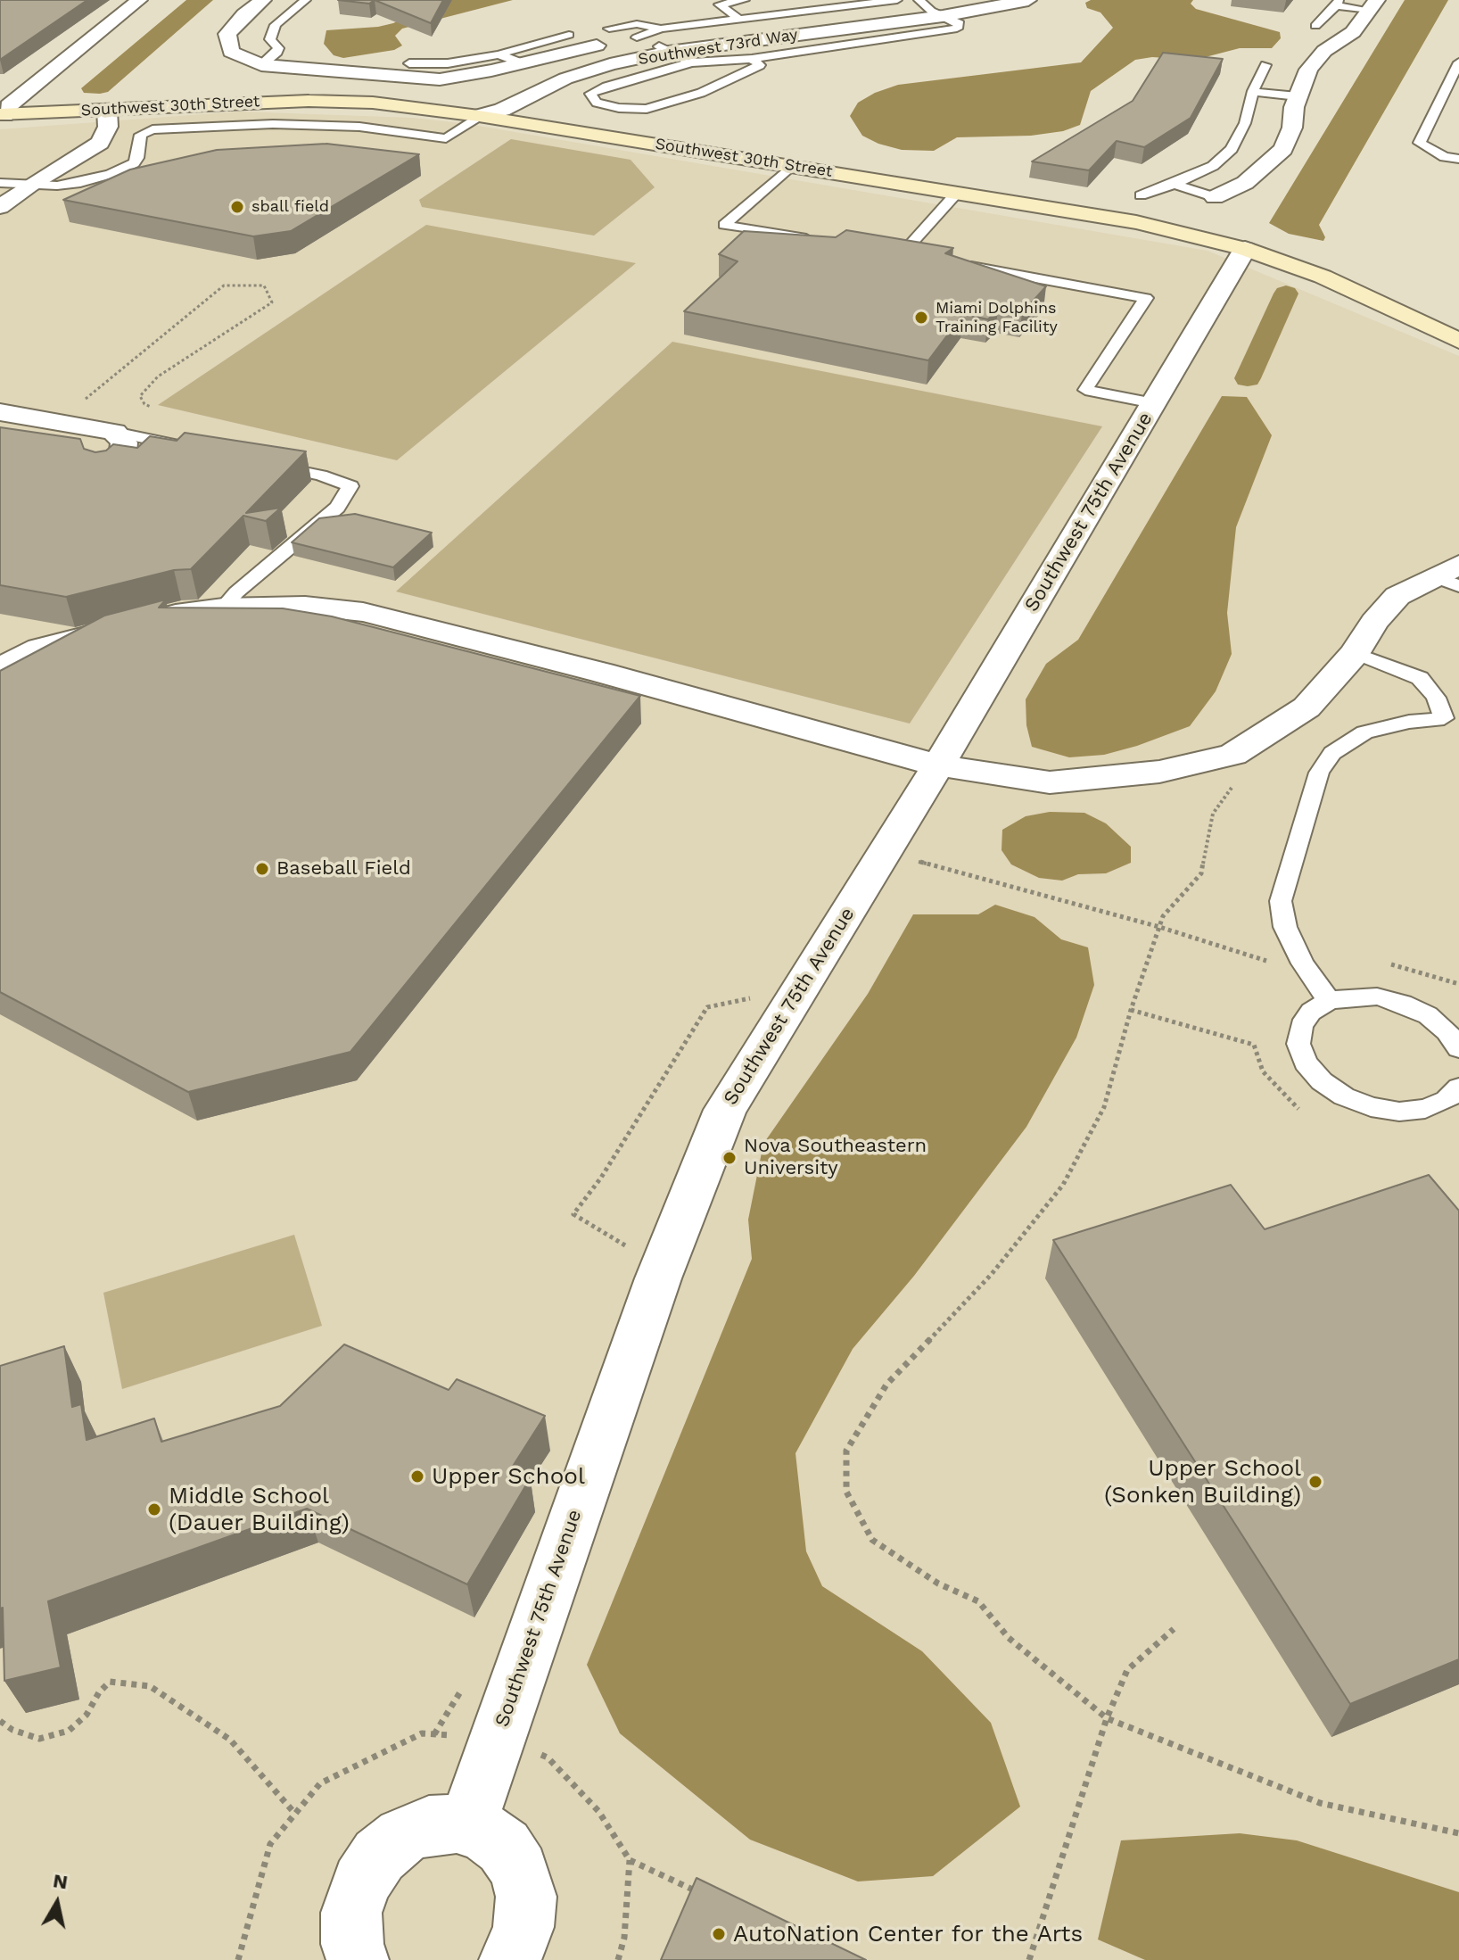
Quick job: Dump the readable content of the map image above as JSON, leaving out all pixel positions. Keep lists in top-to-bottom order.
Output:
{
  "streets": {
    "street": ["Southwest 73rd Way", "Southwest 30th Street", "Southwest 75th Avenue"]
  },
  "crossings": [
    ["Southwest 73rd Way", "Southwest 30th Street"],
    ["Southwest 30th Street", "Southwest 75th Avenue"]
  ],
  "places": [
    "sball field",
    "Miami Dolphins Training Facility",
    "Baseball Field",
    "Nova Southeastern University",
    "Upper School",
    "Upper School (Sonken Building)",
    "Middle School (Dauer Building)",
    "AutoNation Center for the Arts"
  ],
  "north": "top"
}
